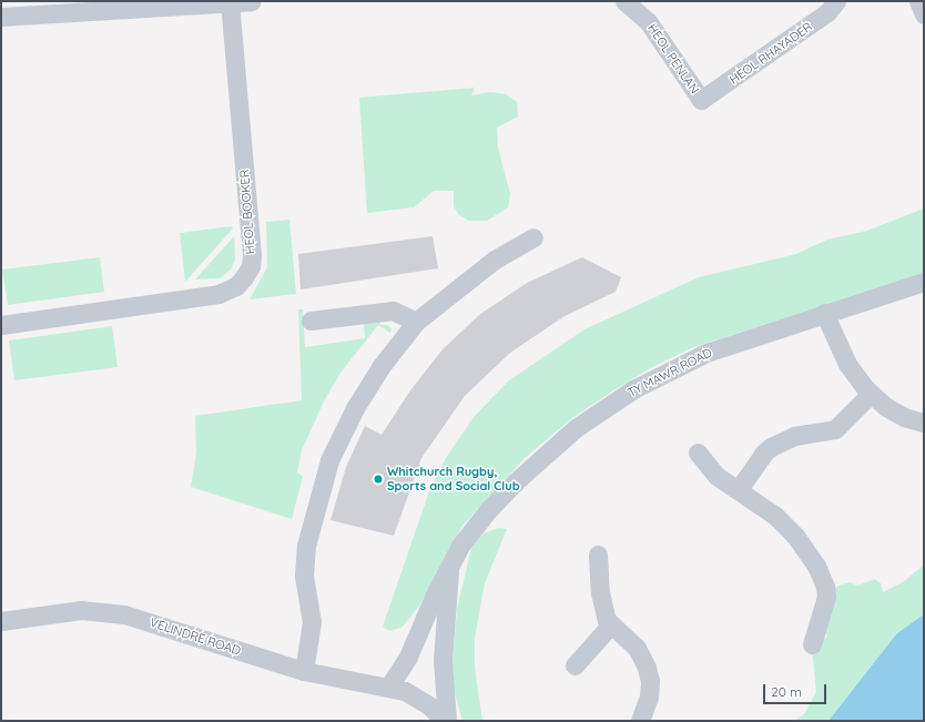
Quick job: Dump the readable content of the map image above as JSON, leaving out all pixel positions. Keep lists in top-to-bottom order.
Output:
{
  "streets": {
    "street": [
      "HEOL RHAYADER",
      "HEOL PENLAN",
      "HEOL BOOKER",
      "TY MAWR ROAD",
      "VELINDRE ROAD"
    ]
  },
  "crossings": [
    ["HEOL RHAYADER", "HEOL PENLAN"],
    ["TY MAWR ROAD", "VELINDRE ROAD"]
  ],
  "places": ["Whitchurch Rugby, Sports and Social Club"],
  "scale_bar": "20 m"
}
